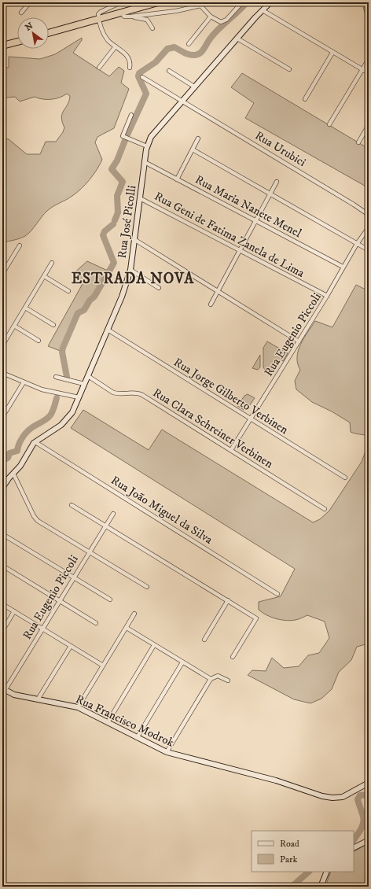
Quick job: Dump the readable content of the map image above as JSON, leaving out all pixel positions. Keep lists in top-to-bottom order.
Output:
{
  "streets": {
    "street": [
      "Rua Urubici",
      "Rua Maria Nanete Menel",
      "Rua José Picolli",
      "Rua Geni de Fatima Zanela de Lima",
      "Rua Eugenio Piccoli",
      "Rua Jorge Gilberto Verbinen",
      "Rua Clara Schreiner Verbinen",
      "Rua João Miguel da Silva",
      "Rua Francisco Modrok"
    ]
  },
  "crossings": [
    ["Rua Urubici", "Rua José Picolli"],
    ["Rua Maria Nanete Menel", "Rua José Picolli"],
    ["Rua Maria Nanete Menel", "Rua Eugenio Piccoli"],
    ["Rua José Picolli", "Rua Geni de Fatima Zanela de Lima"],
    ["Rua José Picolli", "Rua Jorge Gilberto Verbinen"],
    ["Rua José Picolli", "Rua Clara Schreiner Verbinen"],
    ["Rua José Picolli", "Rua João Miguel da Silva"],
    ["Rua Geni de Fatima Zanela de Lima", "Rua Eugenio Piccoli"],
    ["Rua Eugenio Piccoli", "Rua Jorge Gilberto Verbinen"],
    ["Rua Eugenio Piccoli", "Rua Clara Schreiner Verbinen"],
    ["Rua Eugenio Piccoli", "Rua Francisco Modrok"]
  ],
  "districts": ["ESTRADA NOVA"],
  "legend": ["Road", "Park"],
  "north": "top left"
}
